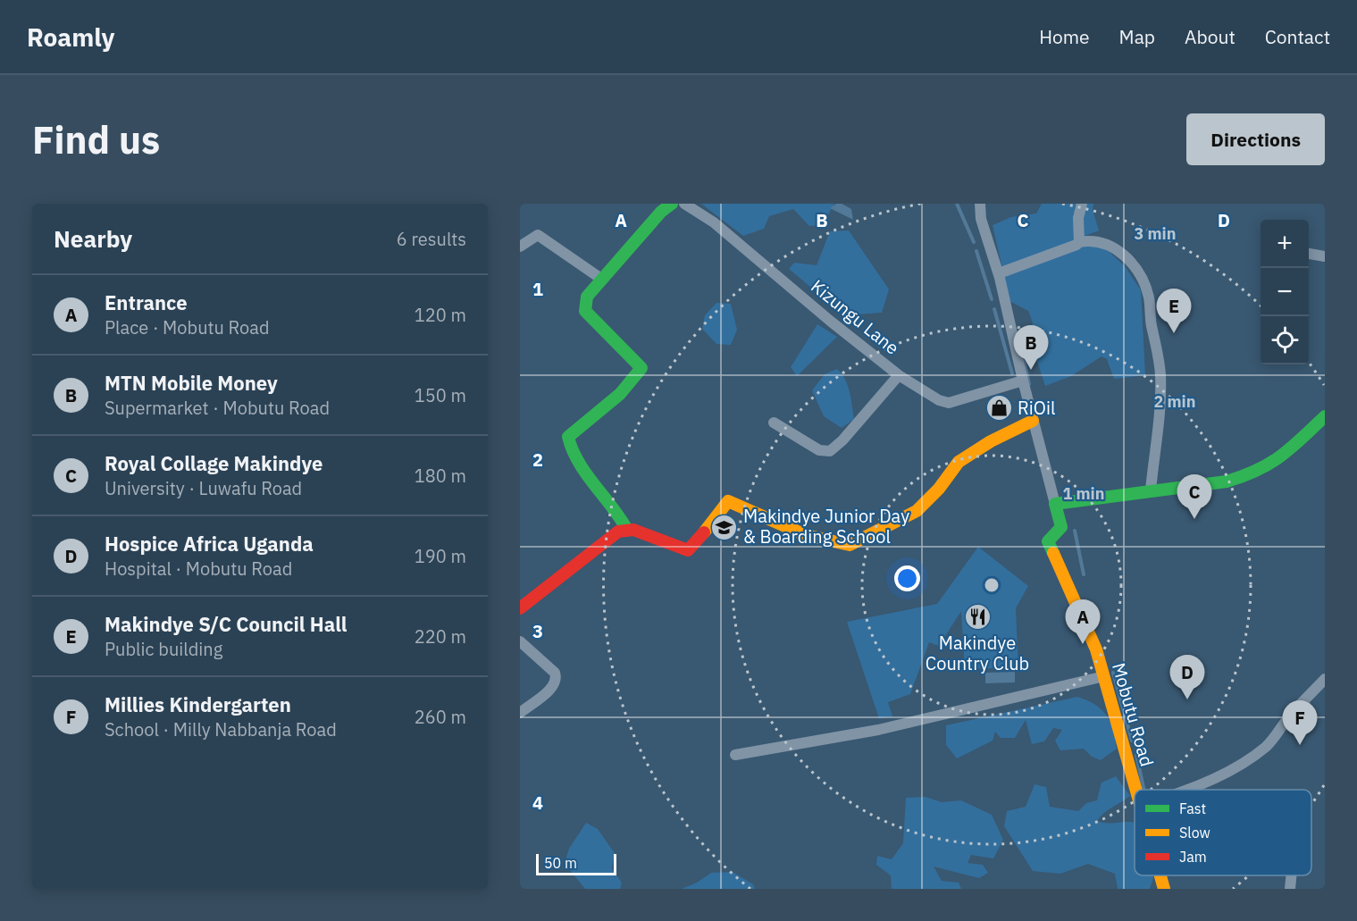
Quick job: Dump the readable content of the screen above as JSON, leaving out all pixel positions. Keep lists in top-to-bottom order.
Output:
{
  "streets": {
    "street": ["Kizungu Lane", "Mobutu Road"]
  },
  "crossings": [
    ["Kizungu Lane", "Mobutu Road"]
  ],
  "places": {
    "shop": ["RiOil"],
    "school or university": ["Makindye Junior Day & Boarding School"],
    "restaurant": ["Makindye Country Club"]
  },
  "legend": ["Fast", "Slow", "Jam"],
  "scale_bar": "50 m",
  "page": {
    "header": "Roamly",
    "nav": [
      "Home",
      "Map",
      "About",
      "Contact"
    ],
    "buttons": "Directions",
    "title": "Find us",
    "heading": ["Nearby", "6 results"],
    "map_buttons": ["+", "−"],
    "list": [
      {
        "mark": "A",
        "name": "Entrance",
        "note": "Place · Mobutu Road",
        "value": "120 m"
      },
      {
        "mark": "B",
        "name": "MTN Mobile Money",
        "note": "Supermarket · Mobutu Road",
        "value": "150 m"
      },
      {
        "mark": "C",
        "name": "Royal Collage Makindye",
        "note": "University · Luwafu Road",
        "value": "180 m"
      },
      {
        "mark": "D",
        "name": "Hospice Africa Uganda",
        "note": "Hospital · Mobutu Road",
        "value": "190 m"
      },
      {
        "mark": "E",
        "name": "Makindye S/C Council Hall",
        "note": "Public building",
        "value": "220 m"
      },
      {
        "mark": "F",
        "name": "Millies Kindergarten",
        "note": "School · Milly Nabbanja Road",
        "value": "260 m"
      }
    ],
    "pins": [
      "E",
      "B",
      "C",
      "A",
      "D",
      "F"
    ],
    "scale": "50 m"
  },
  "grid": {
    "columns": [
      "A",
      "B",
      "C",
      "D"
    ],
    "rows": [
      "1",
      "2",
      "3",
      "4"
    ]
  },
  "rings": ["3 min", "2 min", "1 min"]
}
